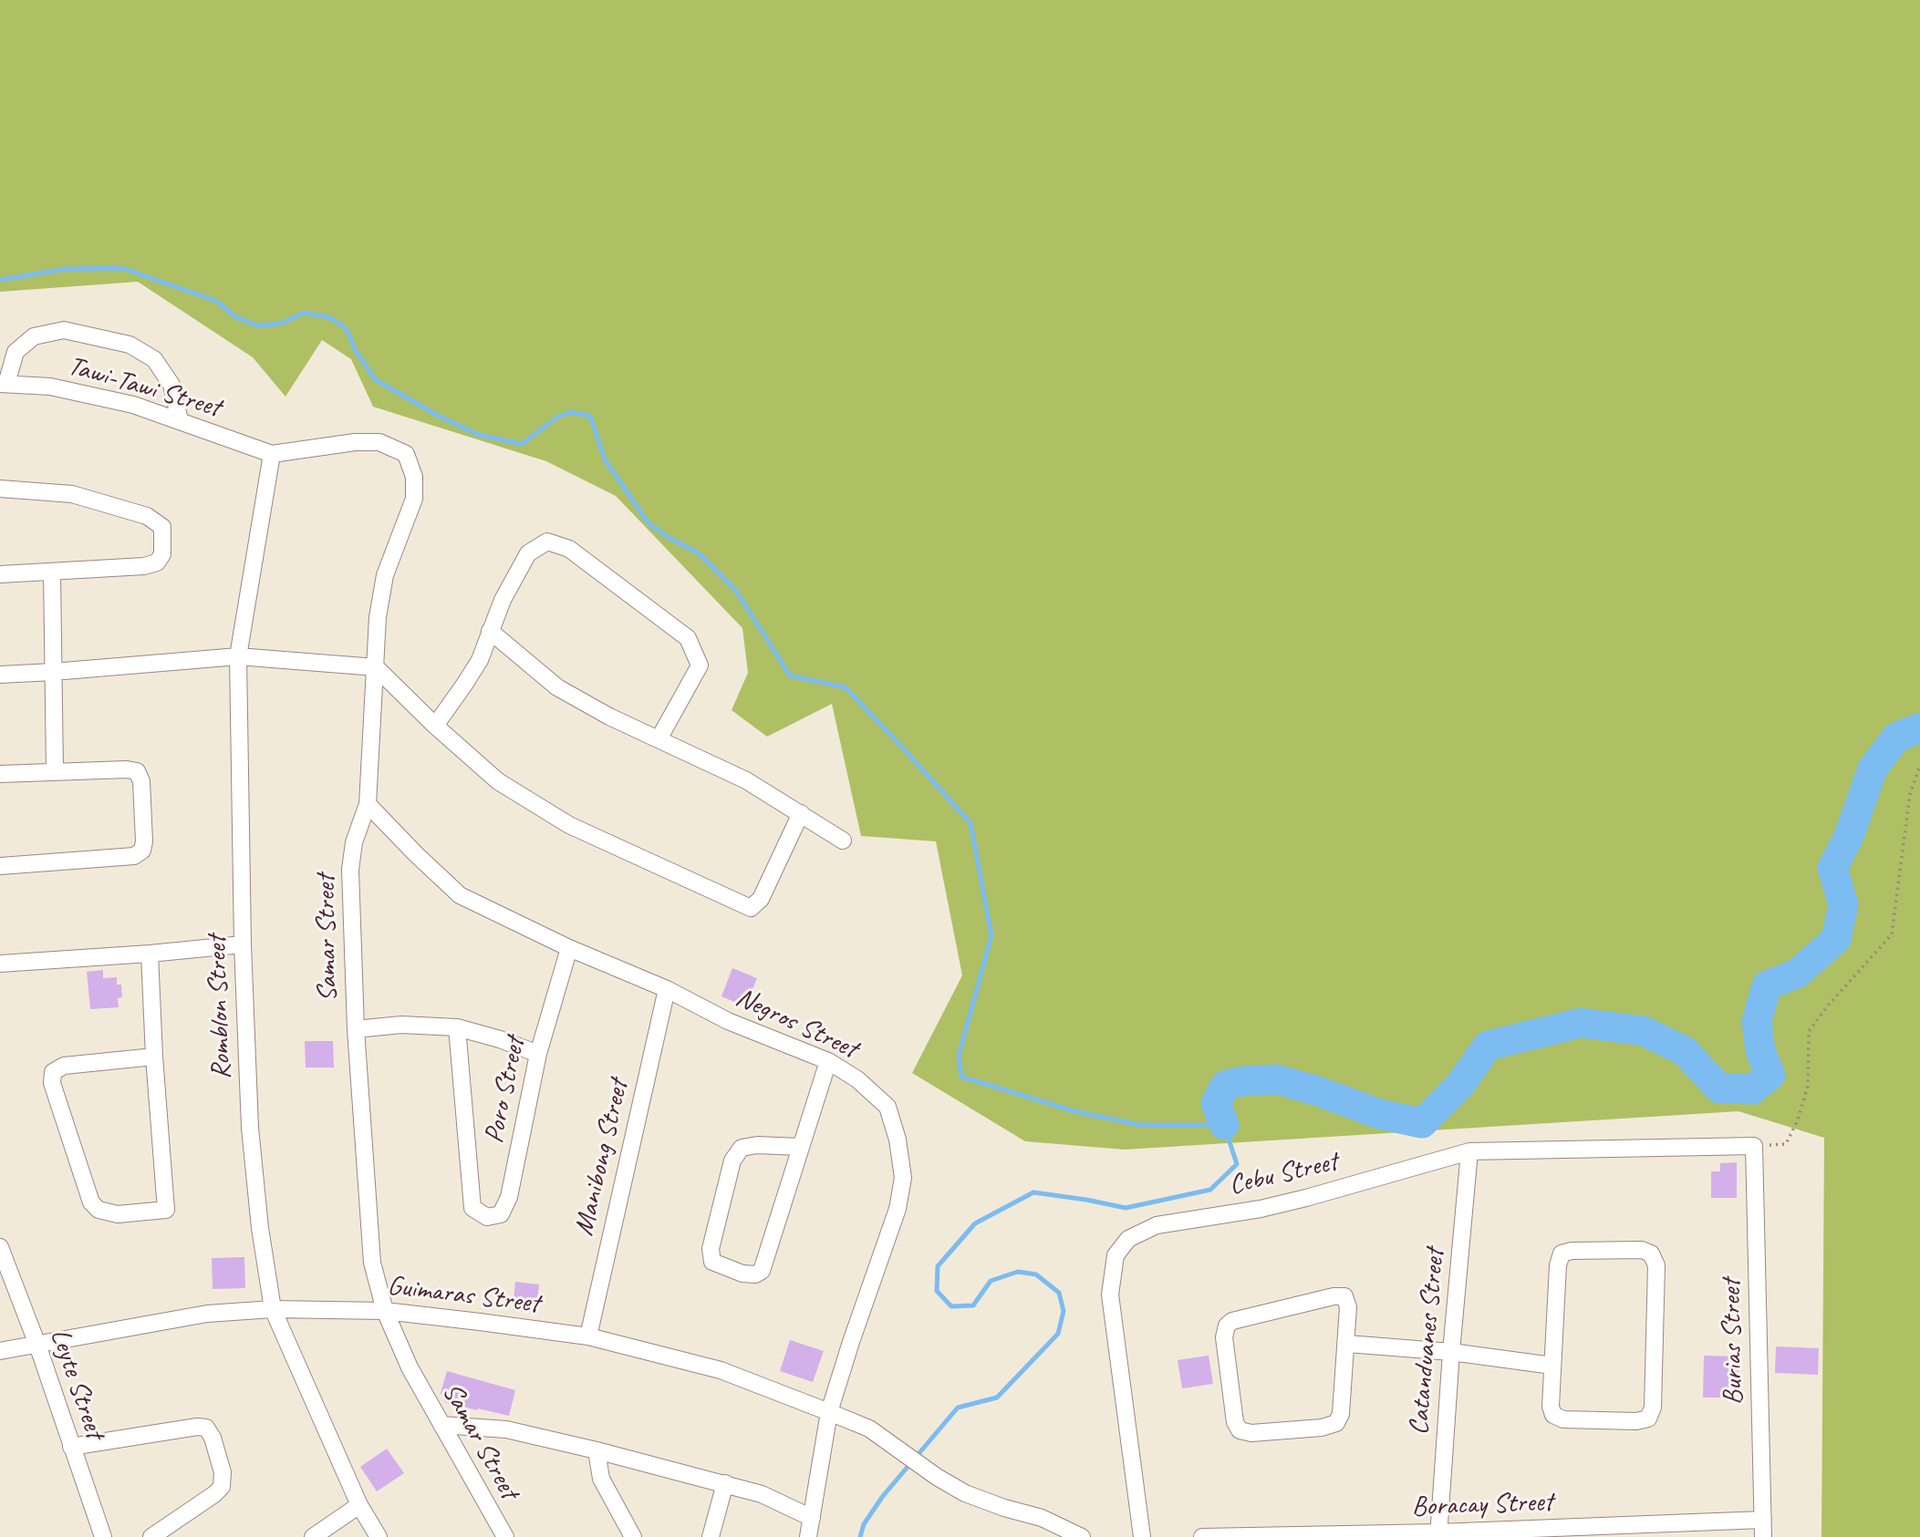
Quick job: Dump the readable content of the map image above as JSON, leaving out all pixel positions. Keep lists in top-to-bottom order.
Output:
{
  "streets": {
    "street": [
      "Tawi-Tawi Street",
      "Samar Street",
      "Romblon Street",
      "Negros Street",
      "Poro Street",
      "Manibong Street",
      "Cebu Street",
      "Guimaras Street",
      "Catanduanes Street",
      "Burias Street",
      "Leyte Street",
      "Boracay Street"
    ]
  },
  "crossings": [
    ["Tawi-Tawi Street", "Samar Street"],
    ["Tawi-Tawi Street", "Romblon Street"],
    ["Samar Street", "Romblon Street"],
    ["Samar Street", "Negros Street"],
    ["Samar Street", "Guimaras Street"],
    ["Romblon Street", "Guimaras Street"],
    ["Negros Street", "Poro Street"],
    ["Negros Street", "Manibong Street"],
    ["Negros Street", "Guimaras Street"],
    ["Manibong Street", "Guimaras Street"],
    ["Cebu Street", "Catanduanes Street"],
    ["Cebu Street", "Burias Street"],
    ["Guimaras Street", "Leyte Street"],
    ["Catanduanes Street", "Boracay Street"],
    ["Burias Street", "Boracay Street"]
  ]
}
